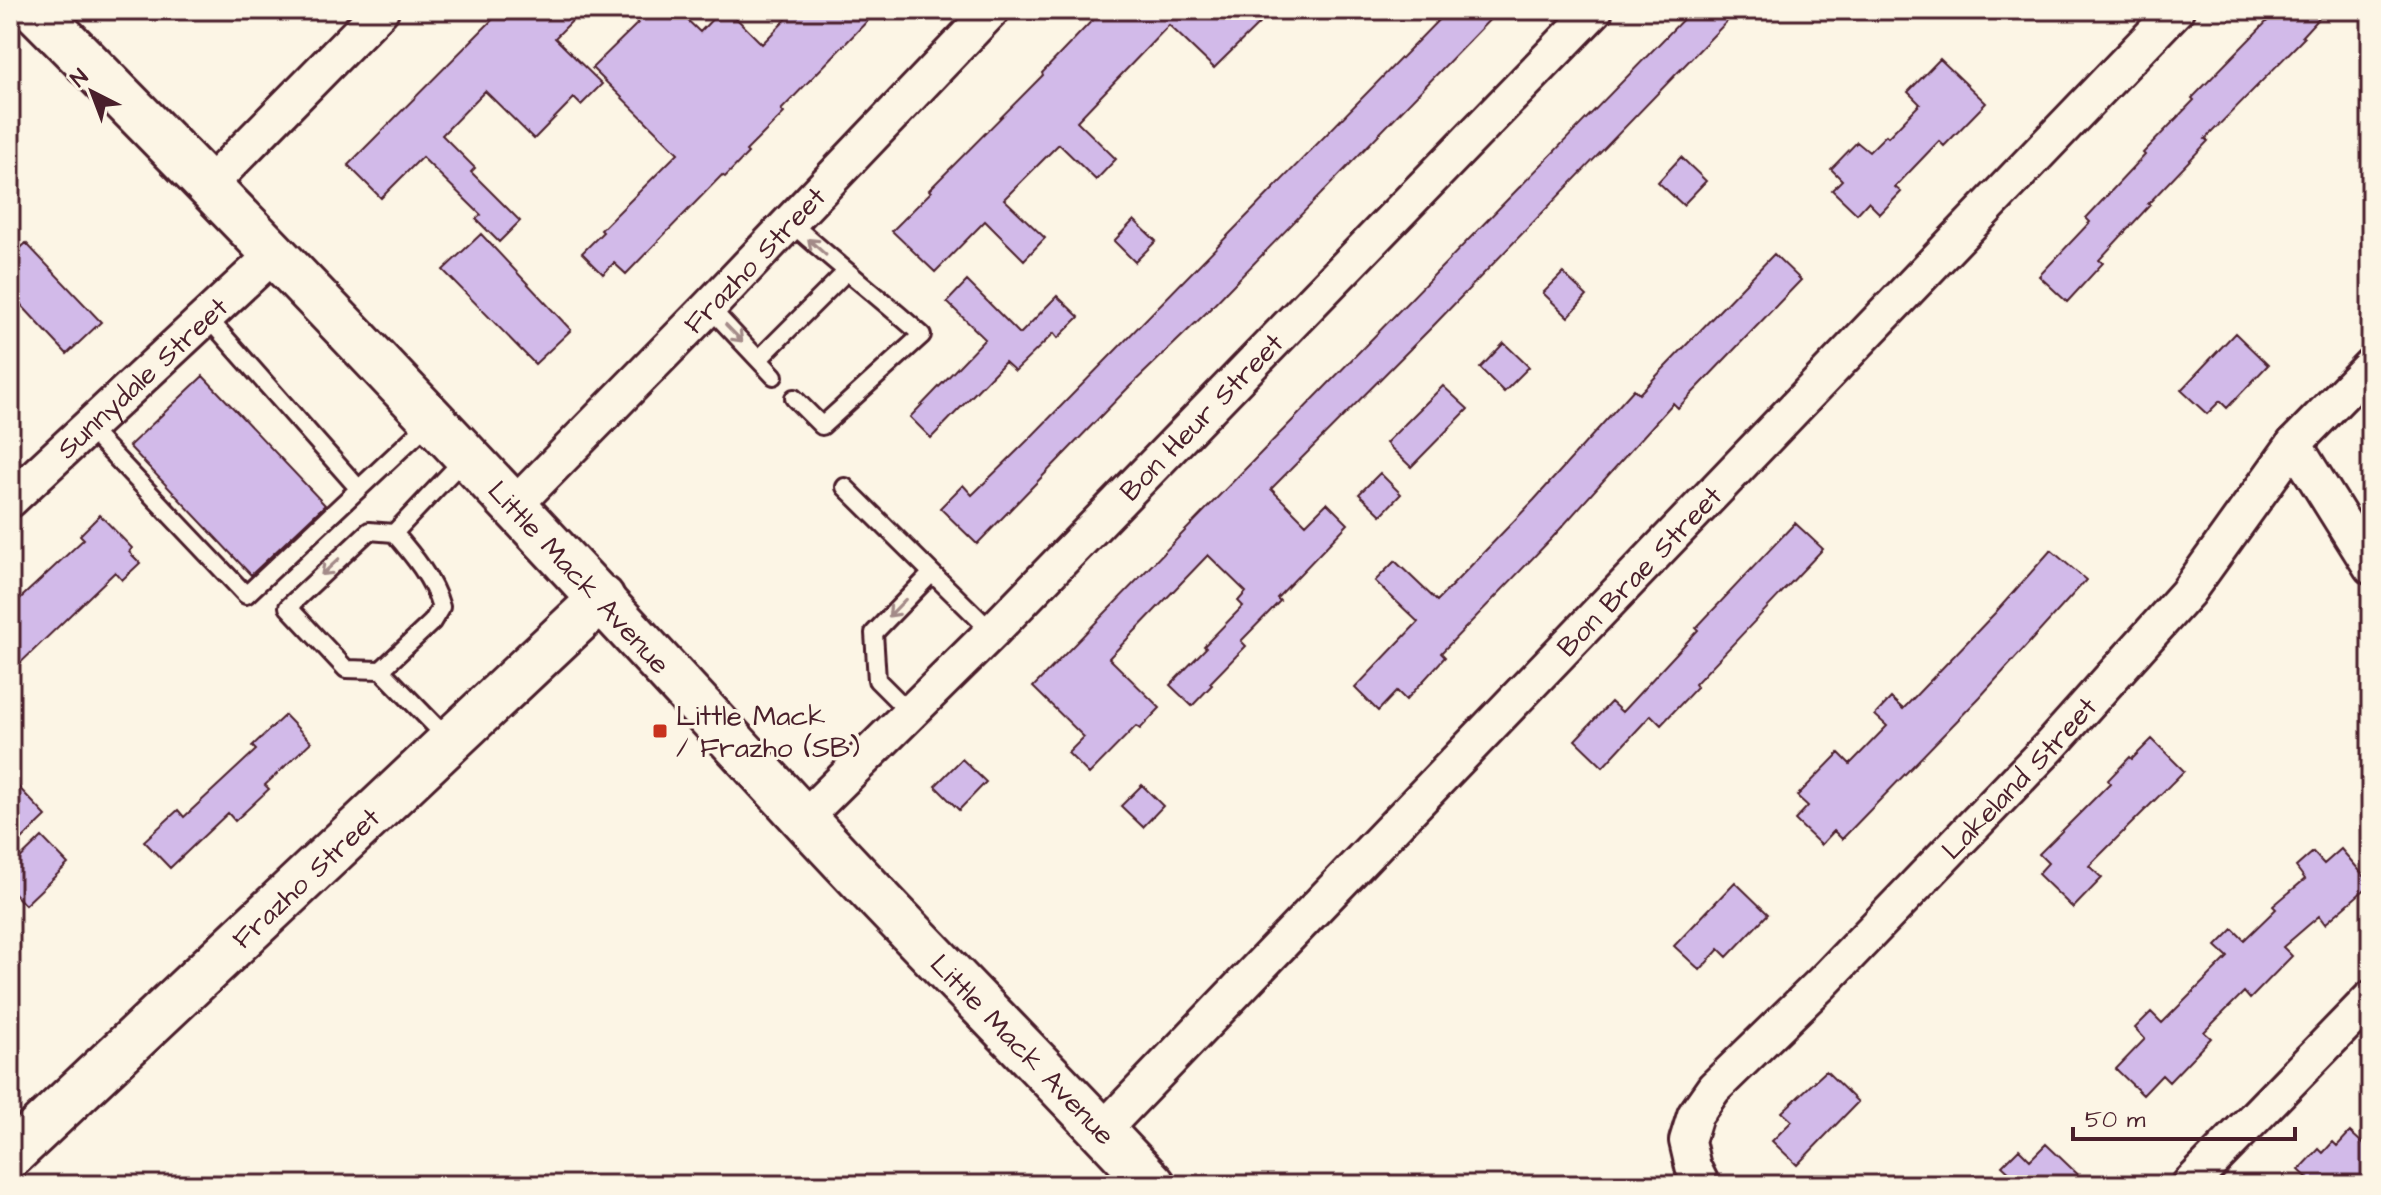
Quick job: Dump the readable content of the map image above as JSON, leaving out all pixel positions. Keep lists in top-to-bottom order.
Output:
{
  "streets": {
    "main road": ["Frazho Street", "Little Mack Avenue"],
    "street": [
      "Sunnydale Street",
      "Bon Heur Street",
      "Bon Brae Street",
      "Lakeland Street"
    ]
  },
  "crossings": [
    ["Frazho Street", "Little Mack Avenue"],
    ["Sunnydale Street", "Little Mack Avenue"],
    ["Bon Heur Street", "Little Mack Avenue"],
    ["Bon Brae Street", "Little Mack Avenue"]
  ],
  "places": {
    "transit": ["Little Mack / Frazho (SB)"]
  },
  "scale_bar": "50 m",
  "north": "top left"
}
